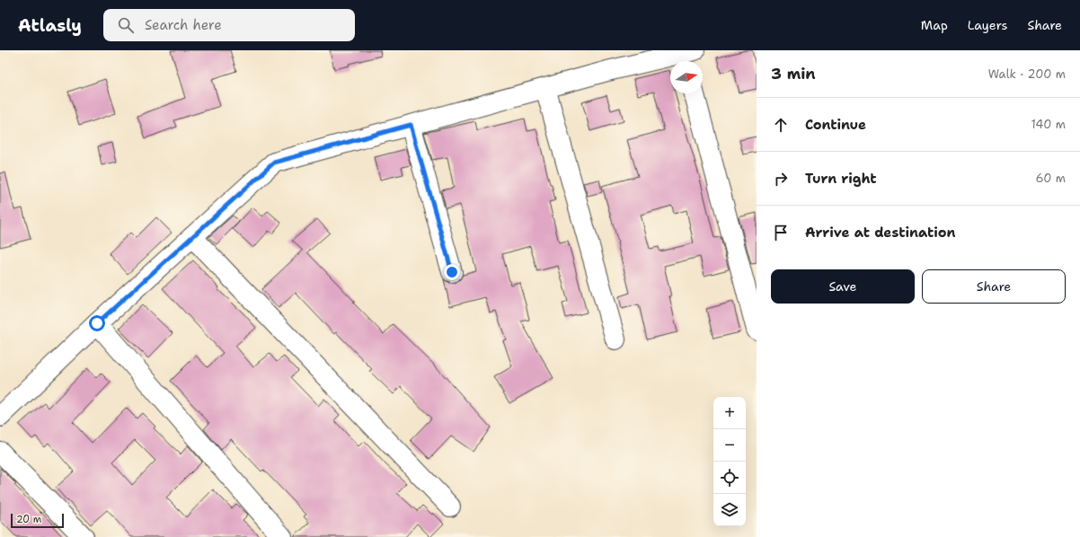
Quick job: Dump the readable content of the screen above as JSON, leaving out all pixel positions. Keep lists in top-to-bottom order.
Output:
{
  "scale_bar": "20 m",
  "north": "right",
  "page": {
    "header": "Atlasly",
    "search": "Search here",
    "nav": ["Map", "Layers", "Share"],
    "heading": ["3 min", "Walk · 200 m"],
    "list": [
      ["Continue", "140 m"],
      ["Turn right", "60 m"],
      "Arrive at destination"
    ],
    "buttons": ["Save", "Share"],
    "map_buttons": ["+", "−"],
    "scale": "20 m"
  }
}
